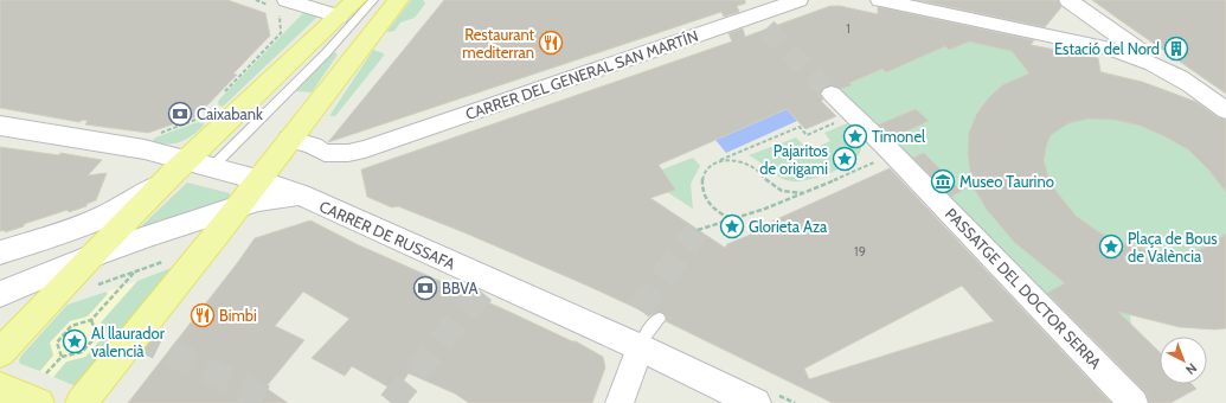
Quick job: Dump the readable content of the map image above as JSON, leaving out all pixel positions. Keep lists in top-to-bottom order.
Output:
{
  "streets": {
    "street": ["CARRER DEL GENERAL SAN MARTÍN", "CARRER DE RUSSAFA", "PASSATGE DEL DOCTOR SERRA"]
  },
  "places": {
    "restaurant": ["Restaurant mediterran", "Bimbi"],
    "building": ["Estació del Nord"],
    "bank": ["Caixabank", "BBVA"],
    "place": [
      "Timonel",
      "Pajaritos de origami",
      "Glorieta Aza",
      "Plaça de Bous de València",
      "Al llaurador valencià"
    ],
    "museum": ["Museo Taurino"]
  },
  "house_numbers": ["1", "19"],
  "north": "bottom right"
}
